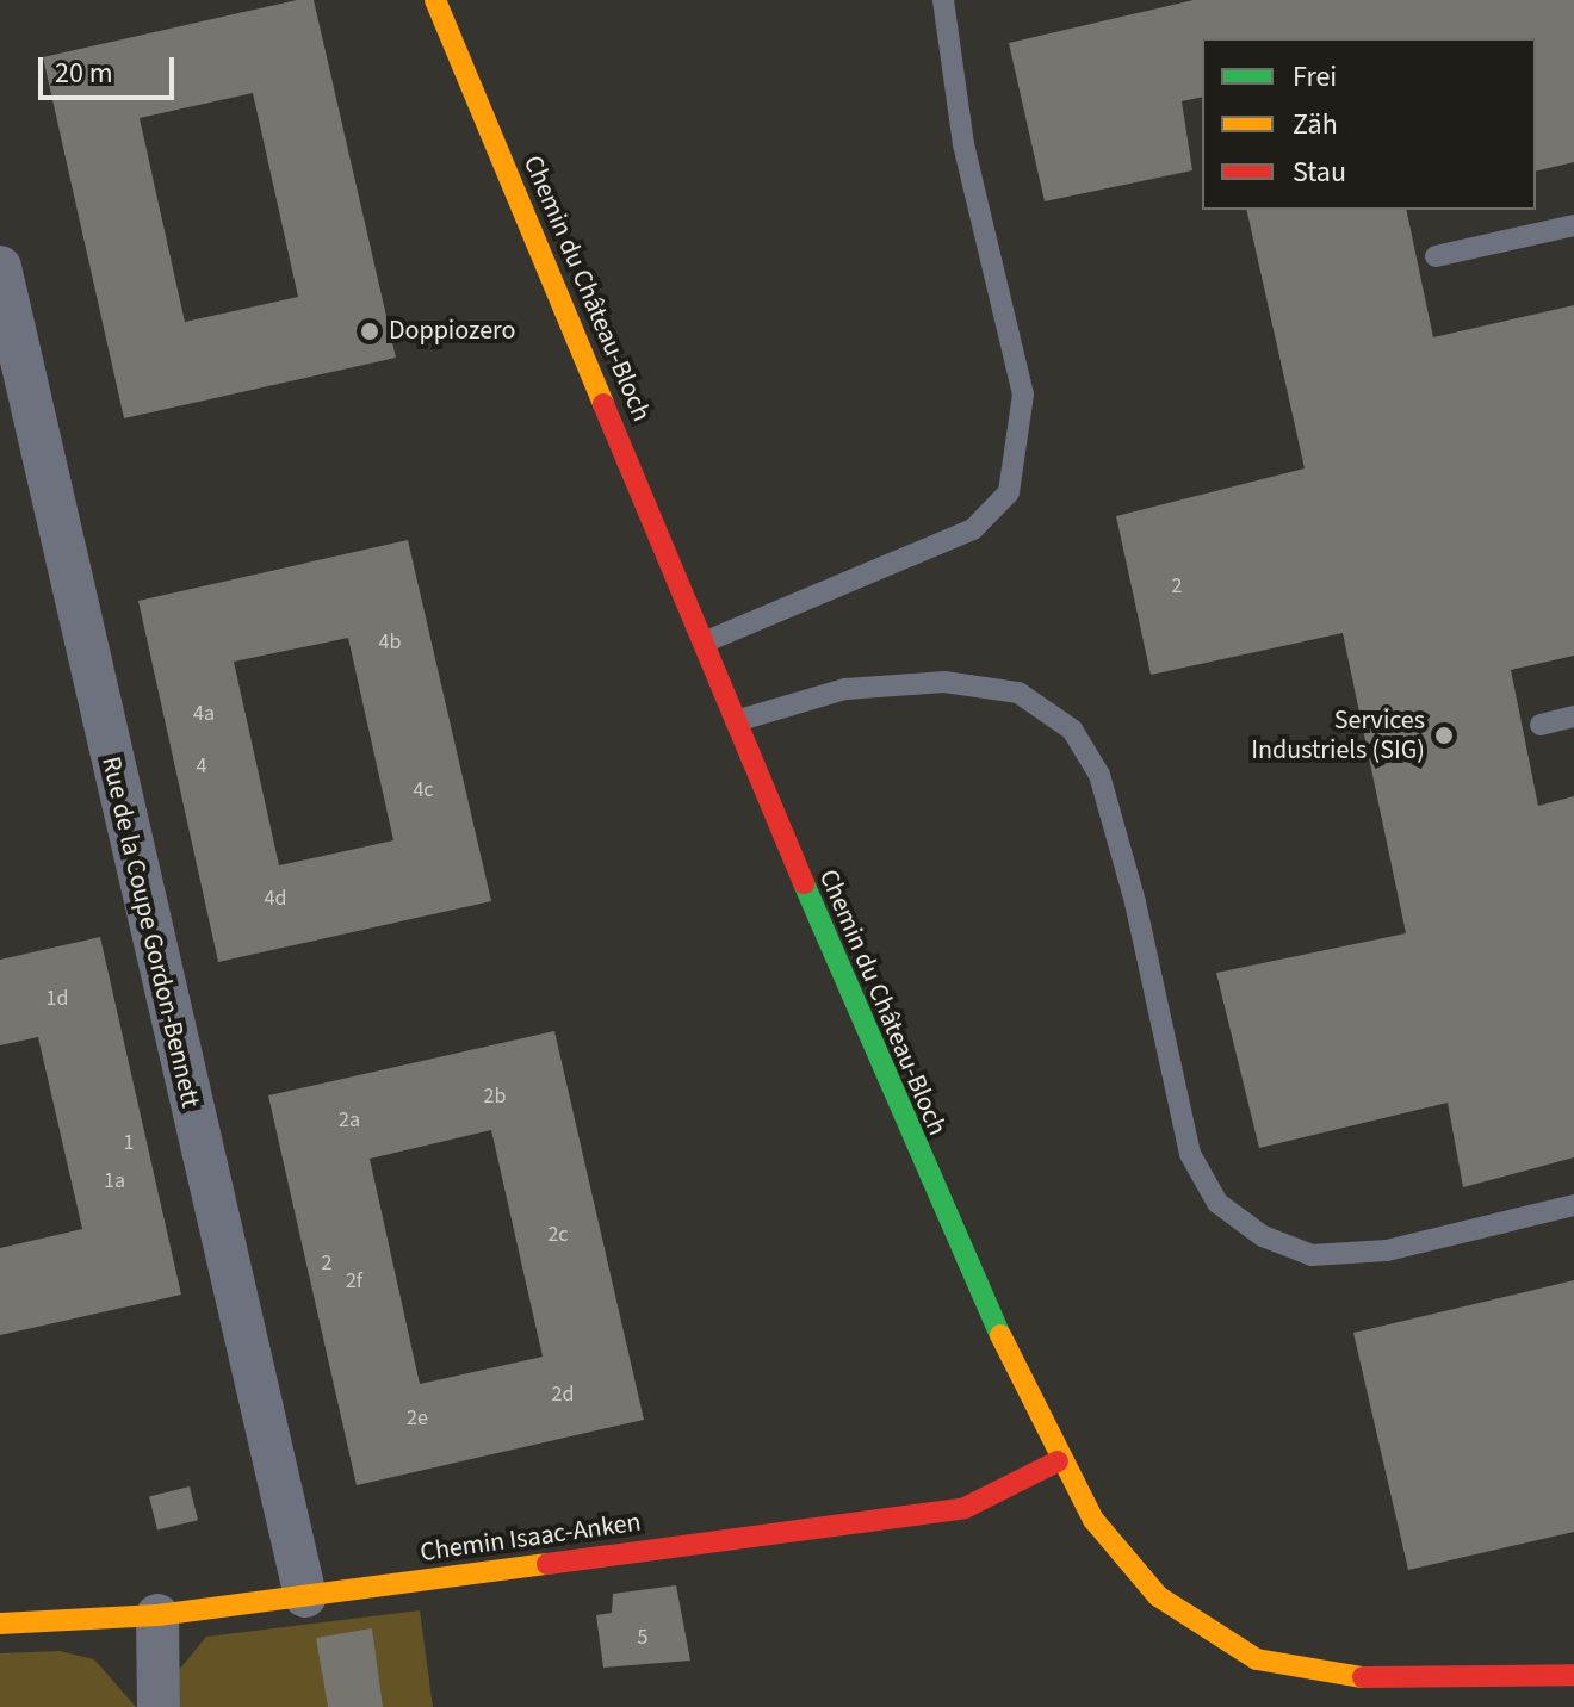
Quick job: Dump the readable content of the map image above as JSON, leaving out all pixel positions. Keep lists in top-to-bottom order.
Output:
{
  "streets": {
    "street": ["Chemin du Château-Bloch", "Rue de la Coupe Gordon-Bennett", "Chemin Isaac-Anken"]
  },
  "crossings": [
    ["Chemin du Château-Bloch", "Chemin Isaac-Anken"],
    ["Rue de la Coupe Gordon-Bennett", "Chemin Isaac-Anken"]
  ],
  "places": ["Doppiozero", "Services Industriels (SIG)"],
  "house_numbers": [
    "2",
    "4b",
    "4a",
    "4",
    "4c",
    "4d",
    "1d",
    "2b",
    "2a",
    "1",
    "1a",
    "2c",
    "2",
    "2f",
    "2d",
    "2e",
    "5"
  ],
  "legend": ["Frei", "Zäh", "Stau"],
  "scale_bar": "20 m"
}
